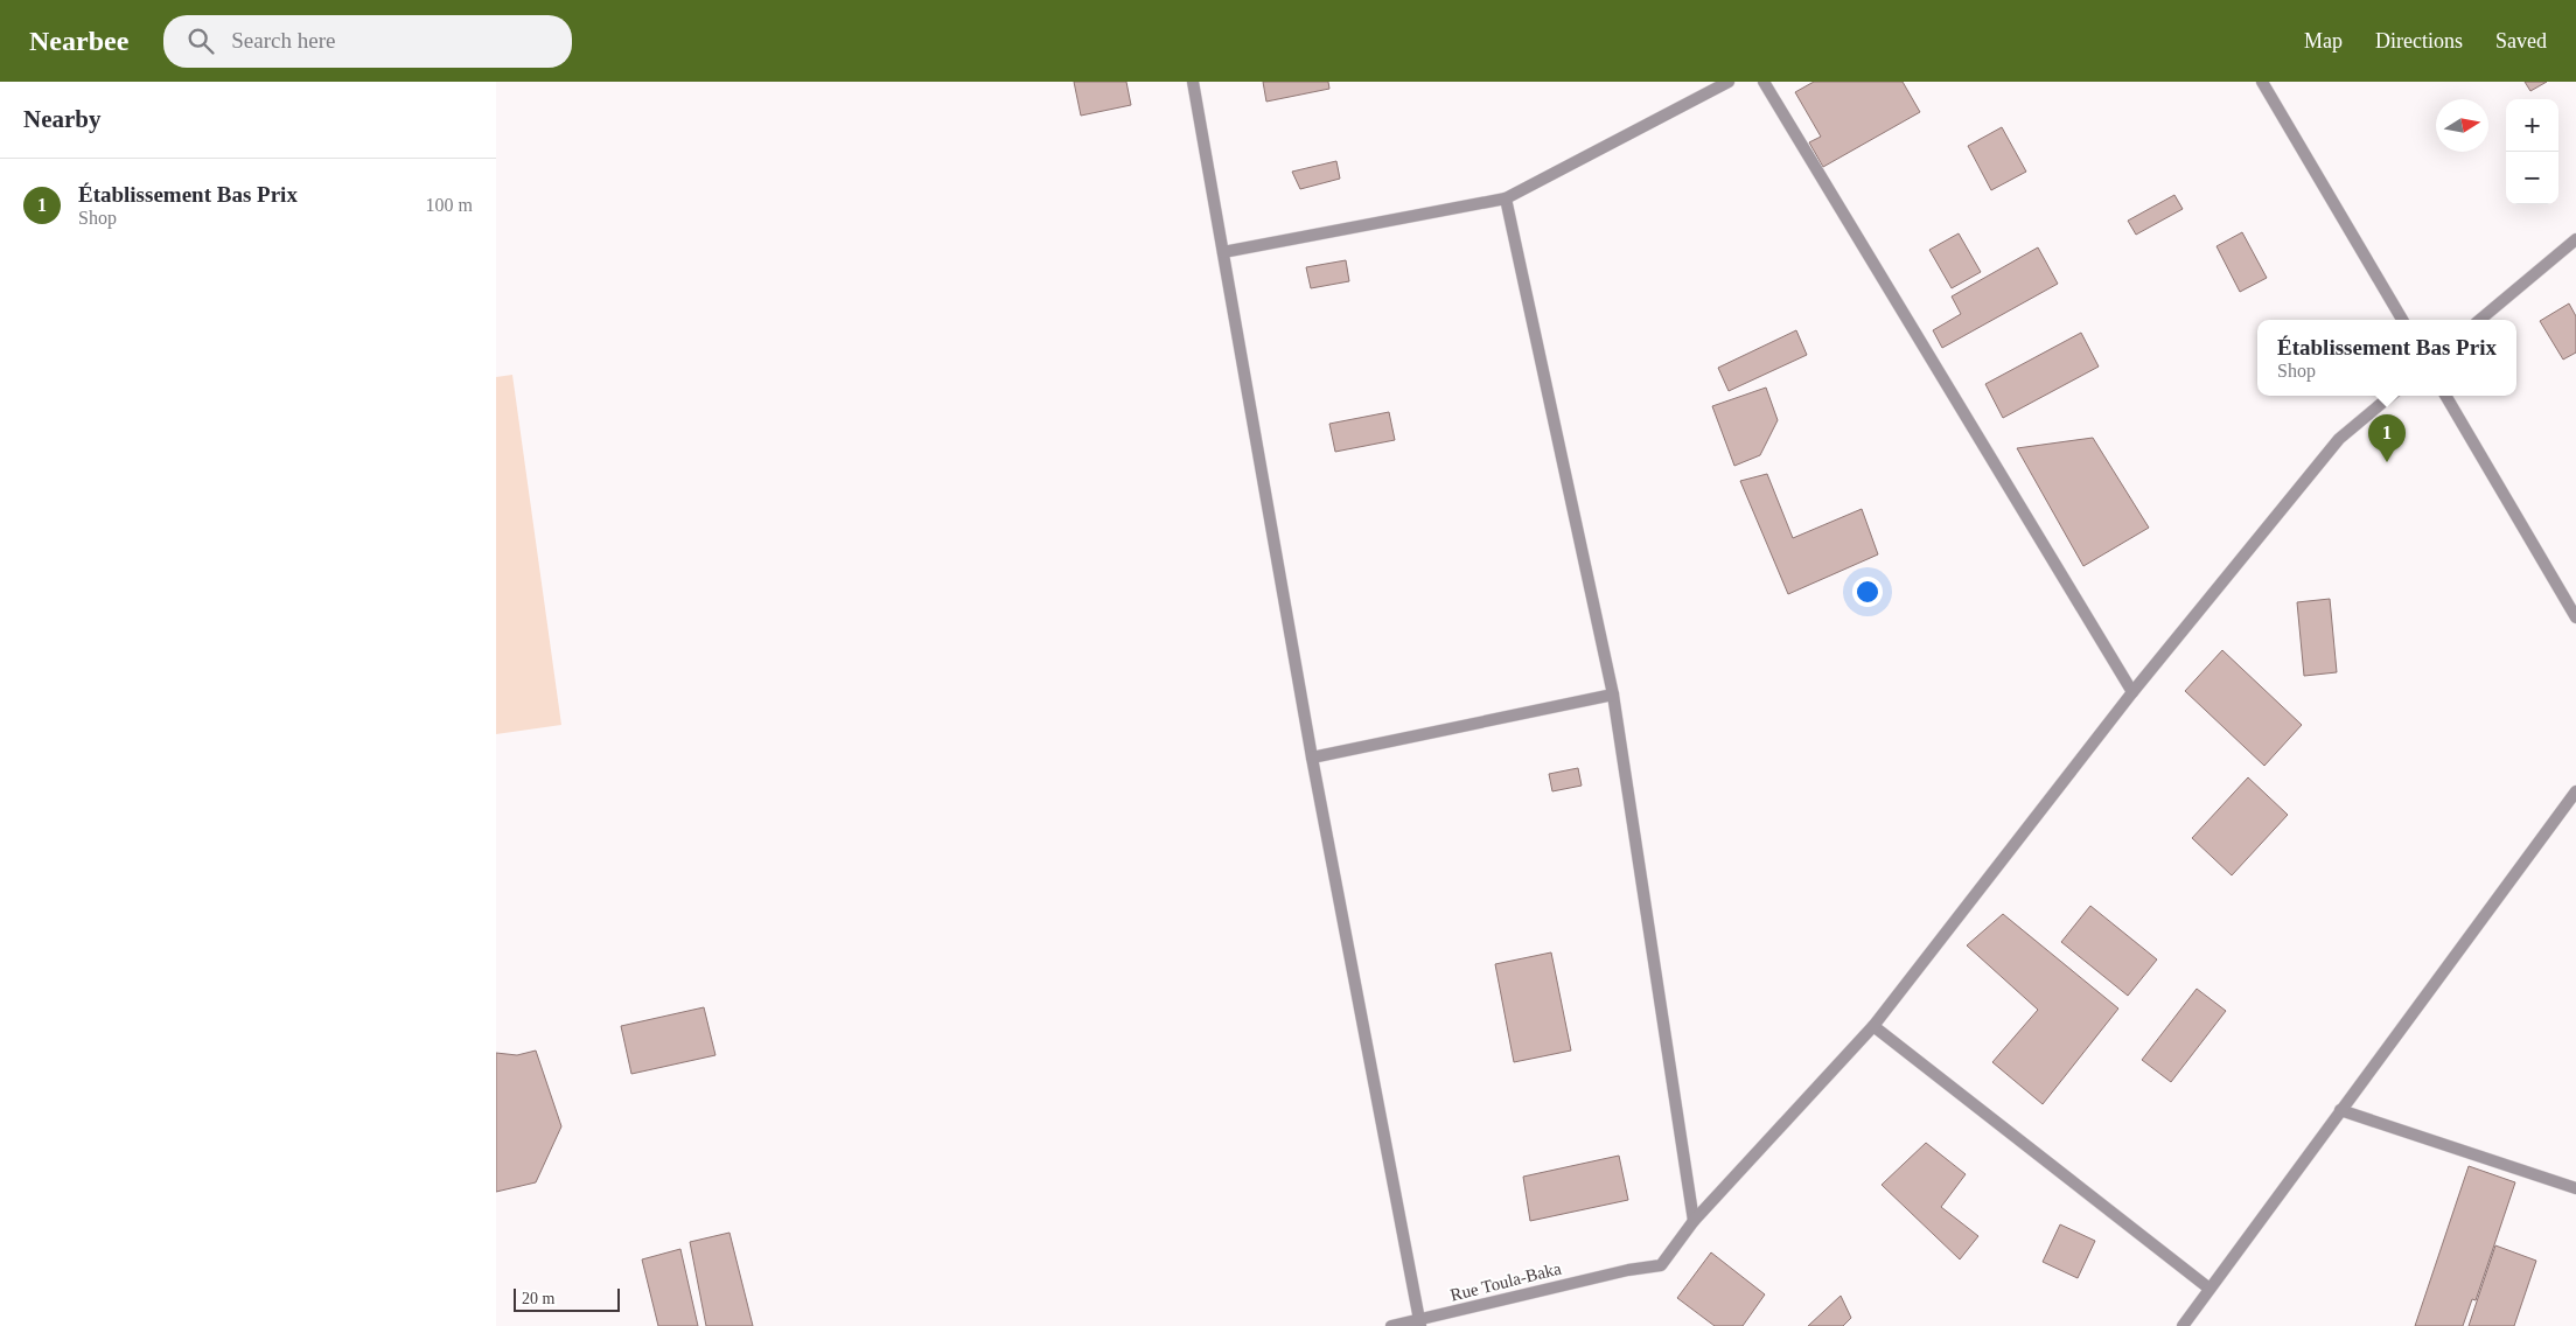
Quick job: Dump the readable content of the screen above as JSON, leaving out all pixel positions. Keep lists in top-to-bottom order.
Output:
{
  "streets": {
    "street": ["Rue Toula-Baka"]
  },
  "scale_bar": "20 m",
  "north": "right",
  "page": {
    "header": "Nearbee",
    "search": "Search here",
    "nav": ["Map", "Directions", "Saved"],
    "heading": "Nearby",
    "map_buttons": ["+", "−"],
    "list": [
      {
        "mark": "1",
        "name": "Établissement Bas Prix",
        "note": "Shop",
        "value": "100 m"
      }
    ],
    "popup": ["Établissement Bas Prix", "Shop"],
    "pins": "1",
    "scale": "20 m"
  }
}
